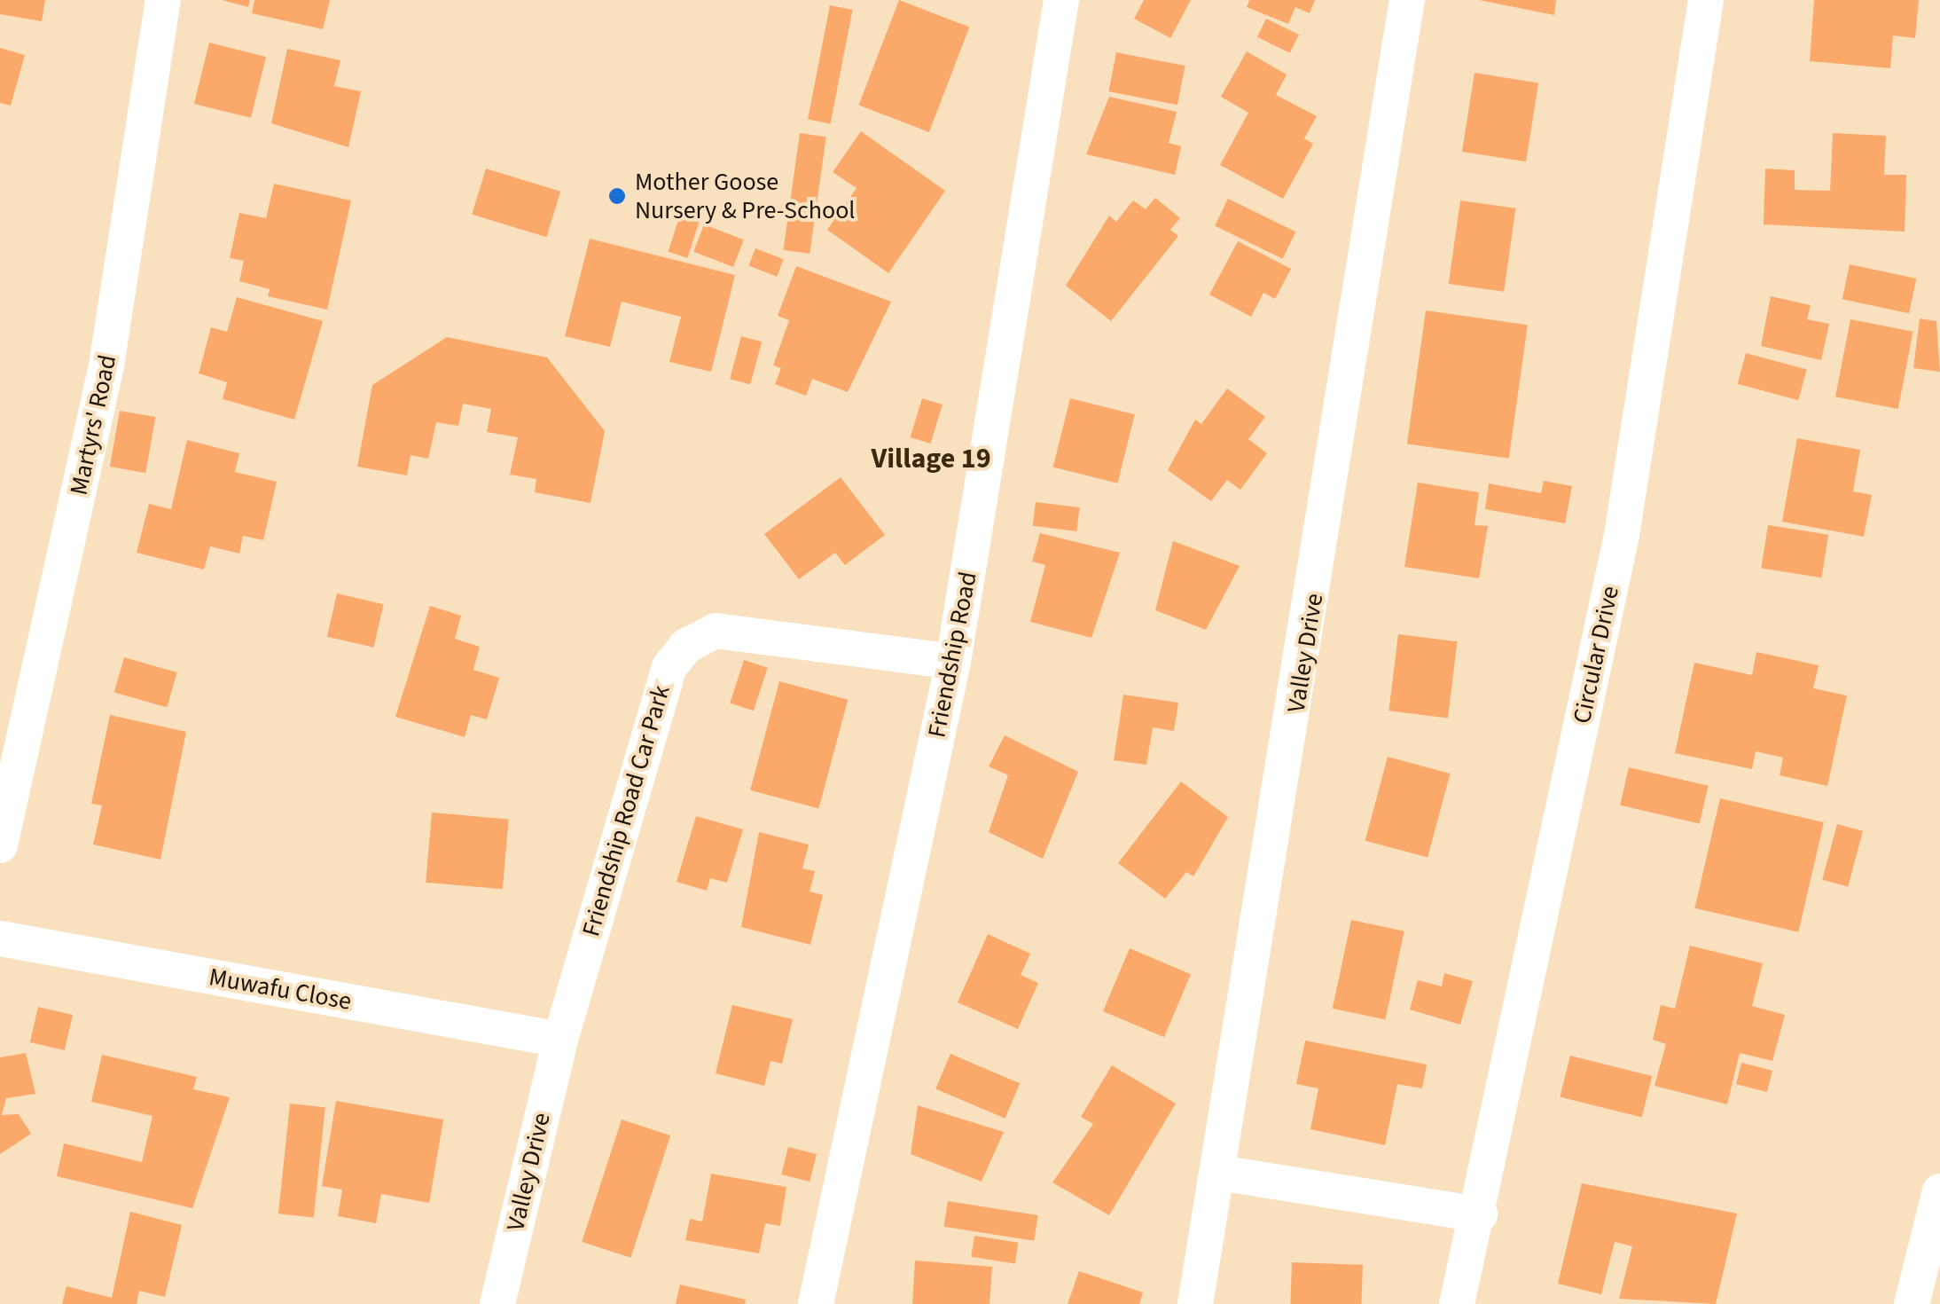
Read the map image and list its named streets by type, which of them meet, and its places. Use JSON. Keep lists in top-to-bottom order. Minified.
{"streets":{"street":["Martyrs' Road","Valley Drive","Friendship Road","Circular Drive","Friendship Road Car Park","Muwafu Close"]},"crossings":[["Valley Drive","Friendship Road Car Park"],["Valley Drive","Muwafu Close"],["Friendship Road","Friendship Road Car Park"],["Friendship Road Car Park","Muwafu Close"]],"districts":["Village 19"],"places":["Mother Goose Nursery & Pre-School"]}
